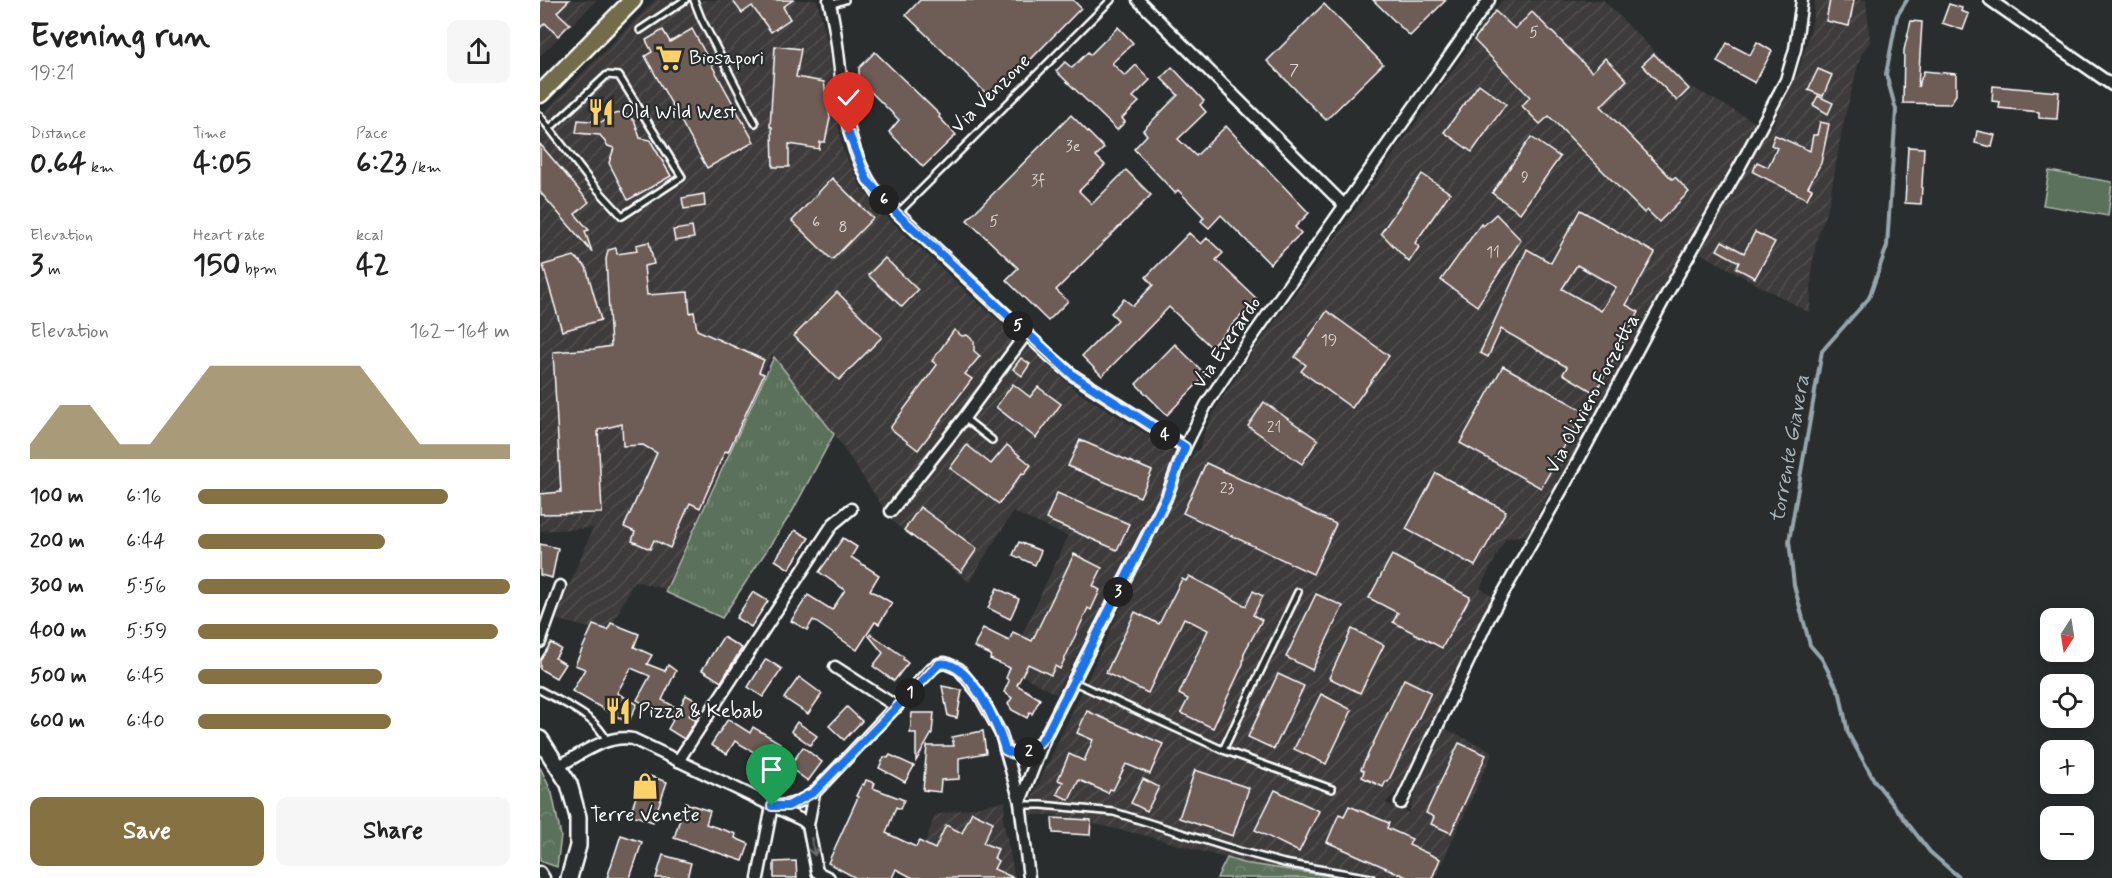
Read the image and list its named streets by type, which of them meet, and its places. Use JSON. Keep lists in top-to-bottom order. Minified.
{"streets":{"street":["Via Everardo","Via Oliviero Forzetta"],"lane":["Via Venzone"]},"water":["torrente Giavera"],"places":{"supermarket":["Biosapori"],"restaurant":["Old Wild West","Pizza & Kebab"],"shop":["Terre Venete"]},"house_numbers":["5","7","3e","9","3f","5","6","8","11","19","21","23"],"north":"bottom","page":{"heading":["Evening run","19:21"],"stats":[["Distance","0.64 km"],["Time","4:05"],["Pace","6:23 /km"],["Elevation","3 m"],["Heart rate","150 bpm"],["kcal","42"]],"pins":["6","5","4","3","1","2"],"chart":["Elevation","162–164 m"],"list":[{"name":"100 m","note":"6:16"},{"name":"200 m","note":"6:44"},{"name":"300 m","note":"5:56"},{"name":"400 m","note":"5:59"},{"name":"500 m","note":"6:45"},{"name":"600 m","note":"6:40"}],"map_buttons":["+","−"],"buttons":["Save","Share"]}}
